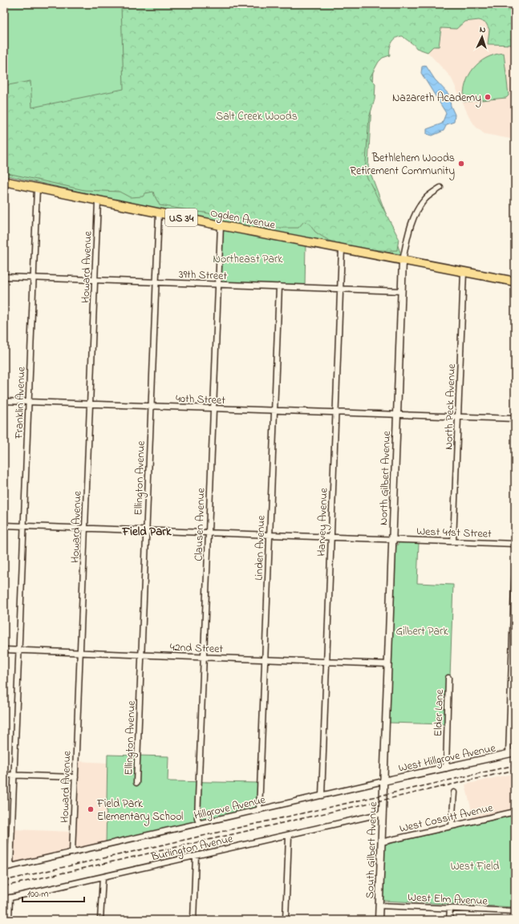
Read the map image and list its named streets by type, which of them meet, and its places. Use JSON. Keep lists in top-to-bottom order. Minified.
{"streets":{"main road":["US 34","Ogden Avenue"],"street":["Howard Avenue","39th Street","40th Street","Franklin Avenue","North Peck Avenue","Ellington Avenue","North Gilbert Avenue","Harvey Avenue","Clausen Avenue","West 41st Street","Linden Avenue","42nd Street","Elder Lane","West Hillgrove Avenue","Hillgrove Avenue","West Cossitt Avenue","Burlington Avenue","South Gilbert Avenue","West Elm Avenue"]},"crossings":[["US 34","Ogden Avenue"],["US 34","North Peck Avenue"],["US 34","North Gilbert Avenue"],["Ogden Avenue","Howard Avenue"],["Ogden Avenue","Franklin Avenue"],["Ogden Avenue","Ellington Avenue"],["Ogden Avenue","North Gilbert Avenue"],["Ogden Avenue","Harvey Avenue"],["Ogden Avenue","Clausen Avenue"],["Howard Avenue","39th Street"],["Howard Avenue","40th Street"],["Howard Avenue","West 41st Street"],["Howard Avenue","42nd Street"],["Howard Avenue","Hillgrove Avenue"],["39th Street","Franklin Avenue"],["39th Street","Ellington Avenue"],["39th Street","North Gilbert Avenue"],["39th Street","Harvey Avenue"],["39th Street","Clausen Avenue"],["39th Street","Linden Avenue"],["40th Street","Franklin Avenue"],["40th Street","North Peck Avenue"],["40th Street","Ellington Avenue"],["40th Street","North Gilbert Avenue"],["40th Street","Harvey Avenue"],["40th Street","Clausen Avenue"],["40th Street","Linden Avenue"],["Franklin Avenue","West 41st Street"],["Franklin Avenue","42nd Street"],["Franklin Avenue","Hillgrove Avenue"],["North Peck Avenue","West 41st Street"],["Ellington Avenue","West 41st Street"],["Ellington Avenue","42nd Street"],["North Gilbert Avenue","West 41st Street"],["North Gilbert Avenue","42nd Street"],["North Gilbert Avenue","West Hillgrove Avenue"],["North Gilbert Avenue","Hillgrove Avenue"],["North Gilbert Avenue","South Gilbert Avenue"],["Harvey Avenue","West 41st Street"],["Harvey Avenue","42nd Street"],["Harvey Avenue","Hillgrove Avenue"],["Clausen Avenue","West 41st Street"],["Clausen Avenue","42nd Street"],["Clausen Avenue","Hillgrove Avenue"],["West 41st Street","Linden Avenue"],["Linden Avenue","42nd Street"],["Linden Avenue","Hillgrove Avenue"],["Elder Lane","West Hillgrove Avenue"],["West Hillgrove Avenue","Hillgrove Avenue"],["West Hillgrove Avenue","South Gilbert Avenue"],["Hillgrove Avenue","South Gilbert Avenue"],["West Cossitt Avenue","South Gilbert Avenue"],["Burlington Avenue","South Gilbert Avenue"],["South Gilbert Avenue","West Elm Avenue"]],"districts":["Field Park"],"parks":["Salt Creek Woods","Northeast Park","Gilbert Park","West Field"],"places":["Nazareth Academy","Bethlehem Woods Retirement Community","Field Park Elementary School"],"scale_bar":"100 m","north":"top"}
